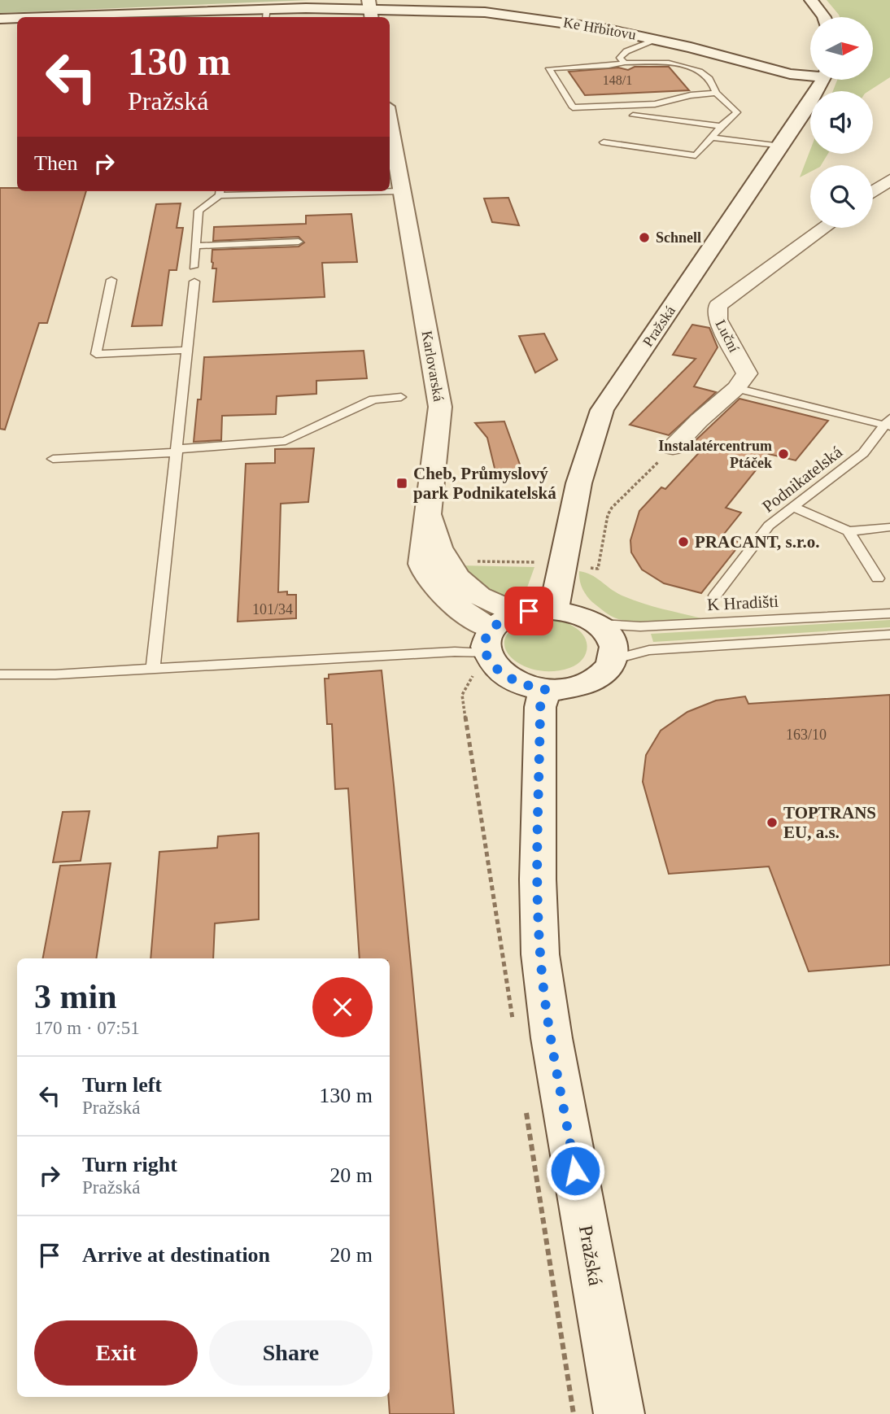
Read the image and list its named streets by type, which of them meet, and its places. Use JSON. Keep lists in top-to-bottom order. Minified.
{"streets":{"main road":["Ke Hřbitovu","Pražská","Karlovarská"],"street":["Luční"],"lane":["Podnikatelská","K Hradišti"]},"crossings":[["Pražská","Karlovarská"],["Pražská","K Hradišti"],["Karlovarská","K Hradišti"]],"places":{"other":["Schnell","Instalatércentrum Ptáček","PRACANT, s.r.o.","TOPTRANS EU, a.s."],"transit":["Cheb, Průmyslový park Podnikatelská"]},"house_numbers":["148/1","101/34","163/10"],"north":"right","page":{"turn":["130 m","Pražská"],"then":"Then","heading":["3 min","170 m · 07:51"],"list":[{"name":"Turn left","note":"Pražská","value":"130 m"},{"name":"Turn right","note":"Pražská","value":"20 m"},{"name":"Arrive at destination","value":"20 m"}],"buttons":["Exit","Share"]}}
